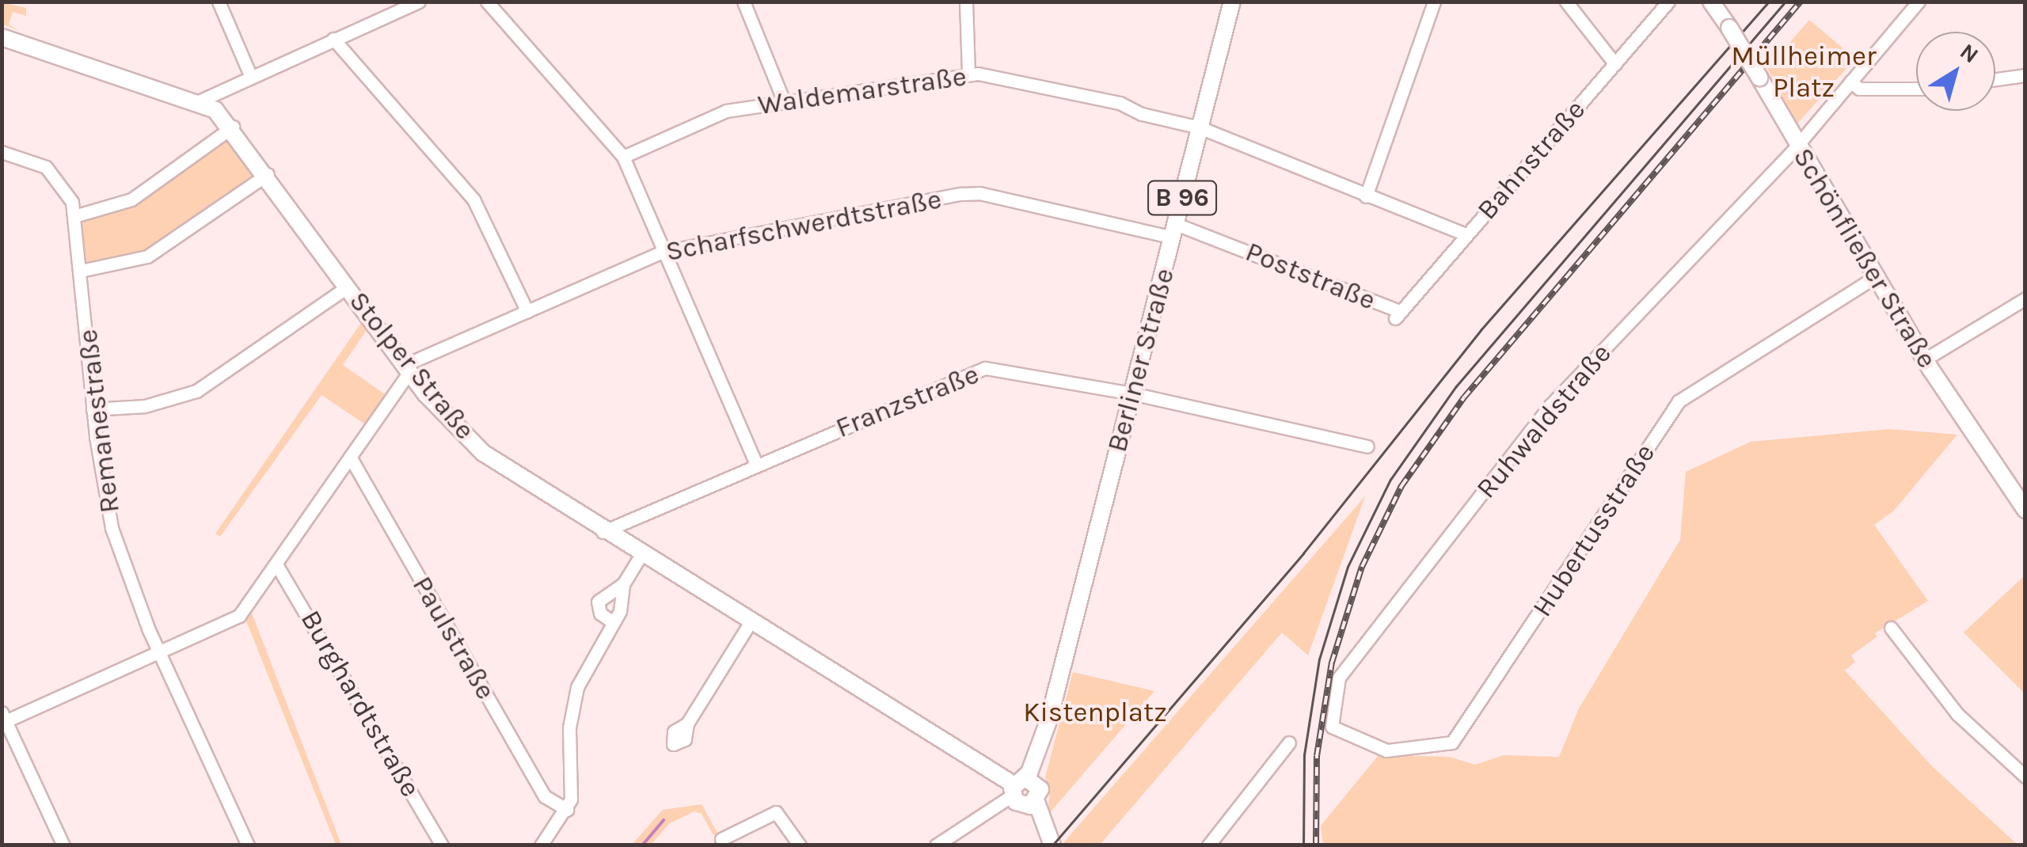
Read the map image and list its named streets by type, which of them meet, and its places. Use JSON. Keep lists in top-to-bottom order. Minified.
{"streets":{"main road":["B 96","Schönfließer Straße","Berliner Straße","Stolper Straße"],"street":["Waldemarstraße","Bahnstraße","Scharfschwerdtstraße","Poststraße","Franzstraße","Remanestraße","Ruhwaldstraße","Hubertusstraße","Paulstraße","Burghardtstraße"]},"crossings":[["Waldemarstraße","Bahnstraße"],["Waldemarstraße","Berliner Straße"],["Bahnstraße","Poststraße"],["Scharfschwerdtstraße","Poststraße"],["Scharfschwerdtstraße","Berliner Straße"],["Scharfschwerdtstraße","Stolper Straße"],["Schönfließer Straße","Ruhwaldstraße"],["Schönfließer Straße","Hubertusstraße"],["Poststraße","Berliner Straße"],["Berliner Straße","Stolper Straße"],["Berliner Straße","Franzstraße"],["Stolper Straße","Franzstraße"],["Ruhwaldstraße","Hubertusstraße"]],"parks":["Müllheimer Platz","Kistenplatz"],"north":"top right"}
